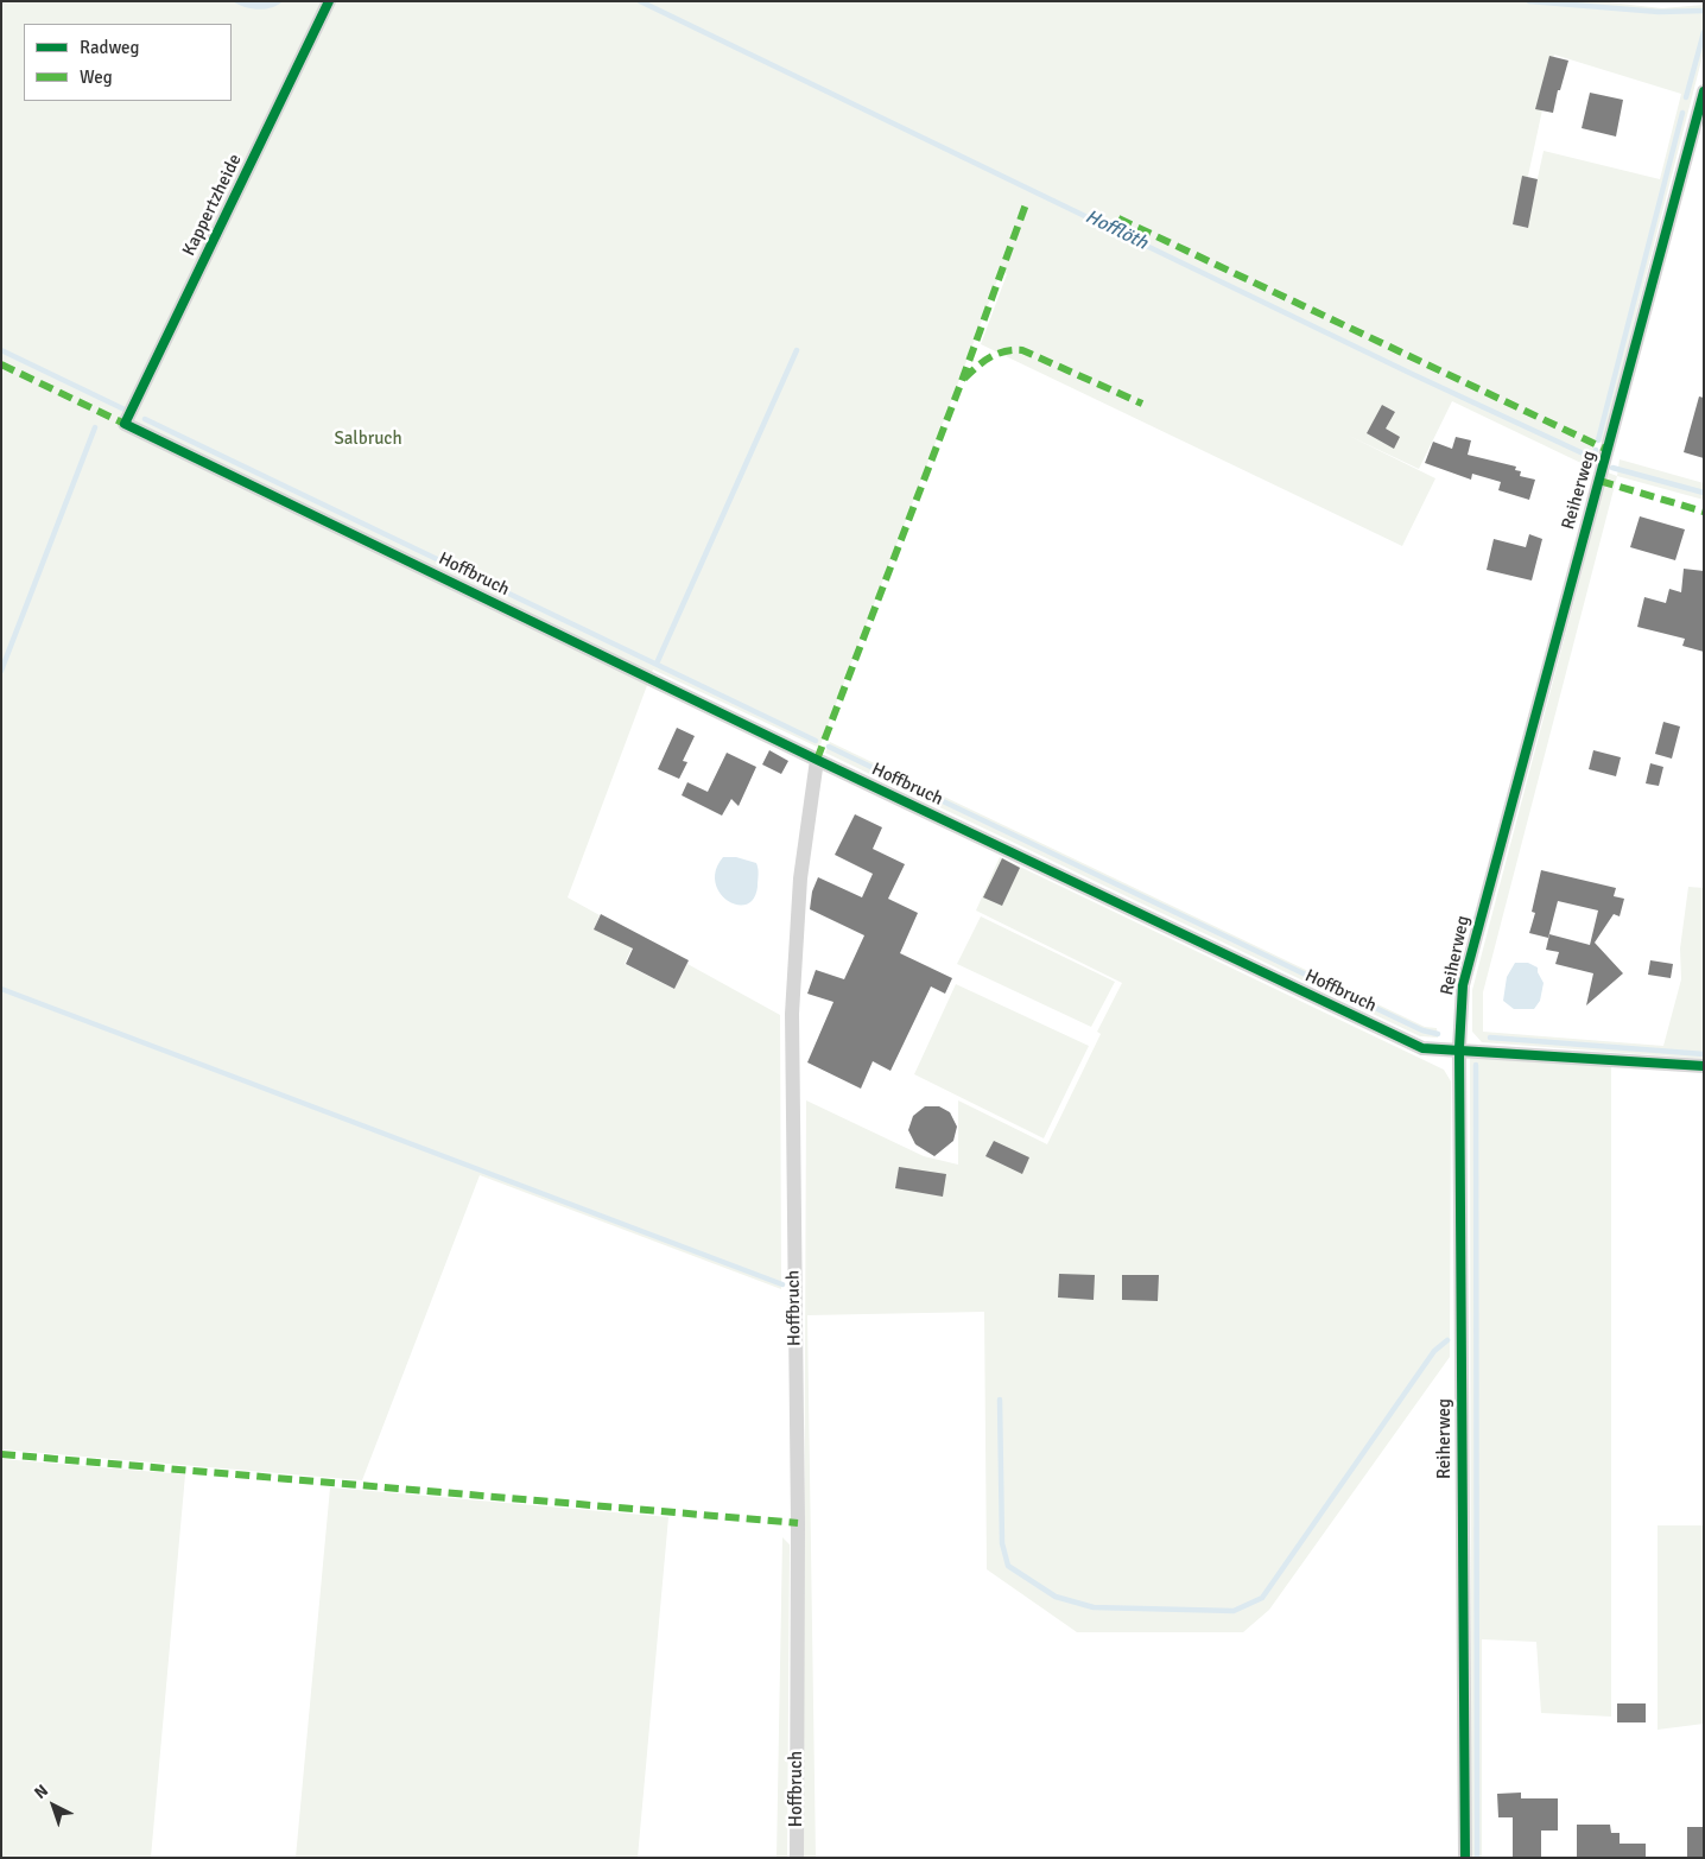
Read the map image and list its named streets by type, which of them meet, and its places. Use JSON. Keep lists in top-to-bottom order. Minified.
{"streets":{"street":["Kappertzheide","Reiherweg","Hoffbruch"]},"crossings":[["Kappertzheide","Hoffbruch"],["Reiherweg","Hoffbruch"]],"water":["Hofflöth"],"parks":["Salbruch"],"legend":["Radweg","Weg"],"north":"top left"}
